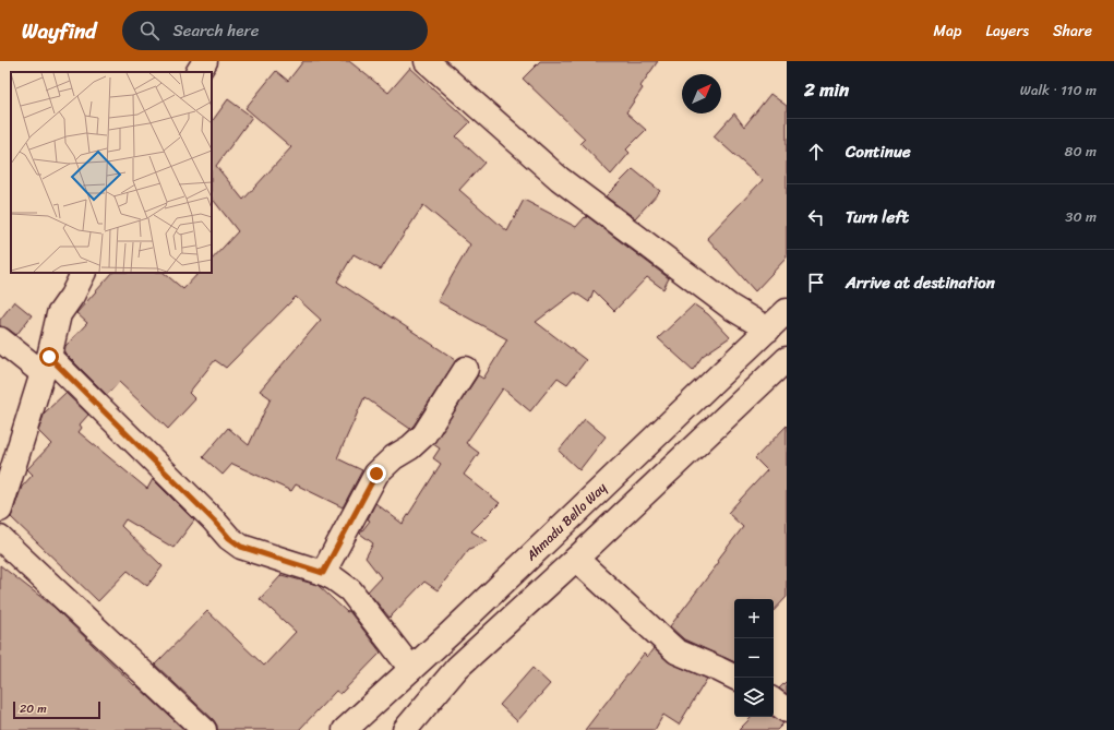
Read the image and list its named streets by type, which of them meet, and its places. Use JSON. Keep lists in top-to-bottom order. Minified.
{"streets":{"main road":["Ahmadu Bello Way"]},"scale_bar":"20 m","north":"top right","page":{"header":"Wayfind","search":"Search here","nav":["Map","Layers","Share"],"heading":["2 min","Walk · 110 m"],"list":[["Continue","80 m"],["Turn left","30 m"],"Arrive at destination"],"map_buttons":["+","−"],"scale":"20 m"}}
